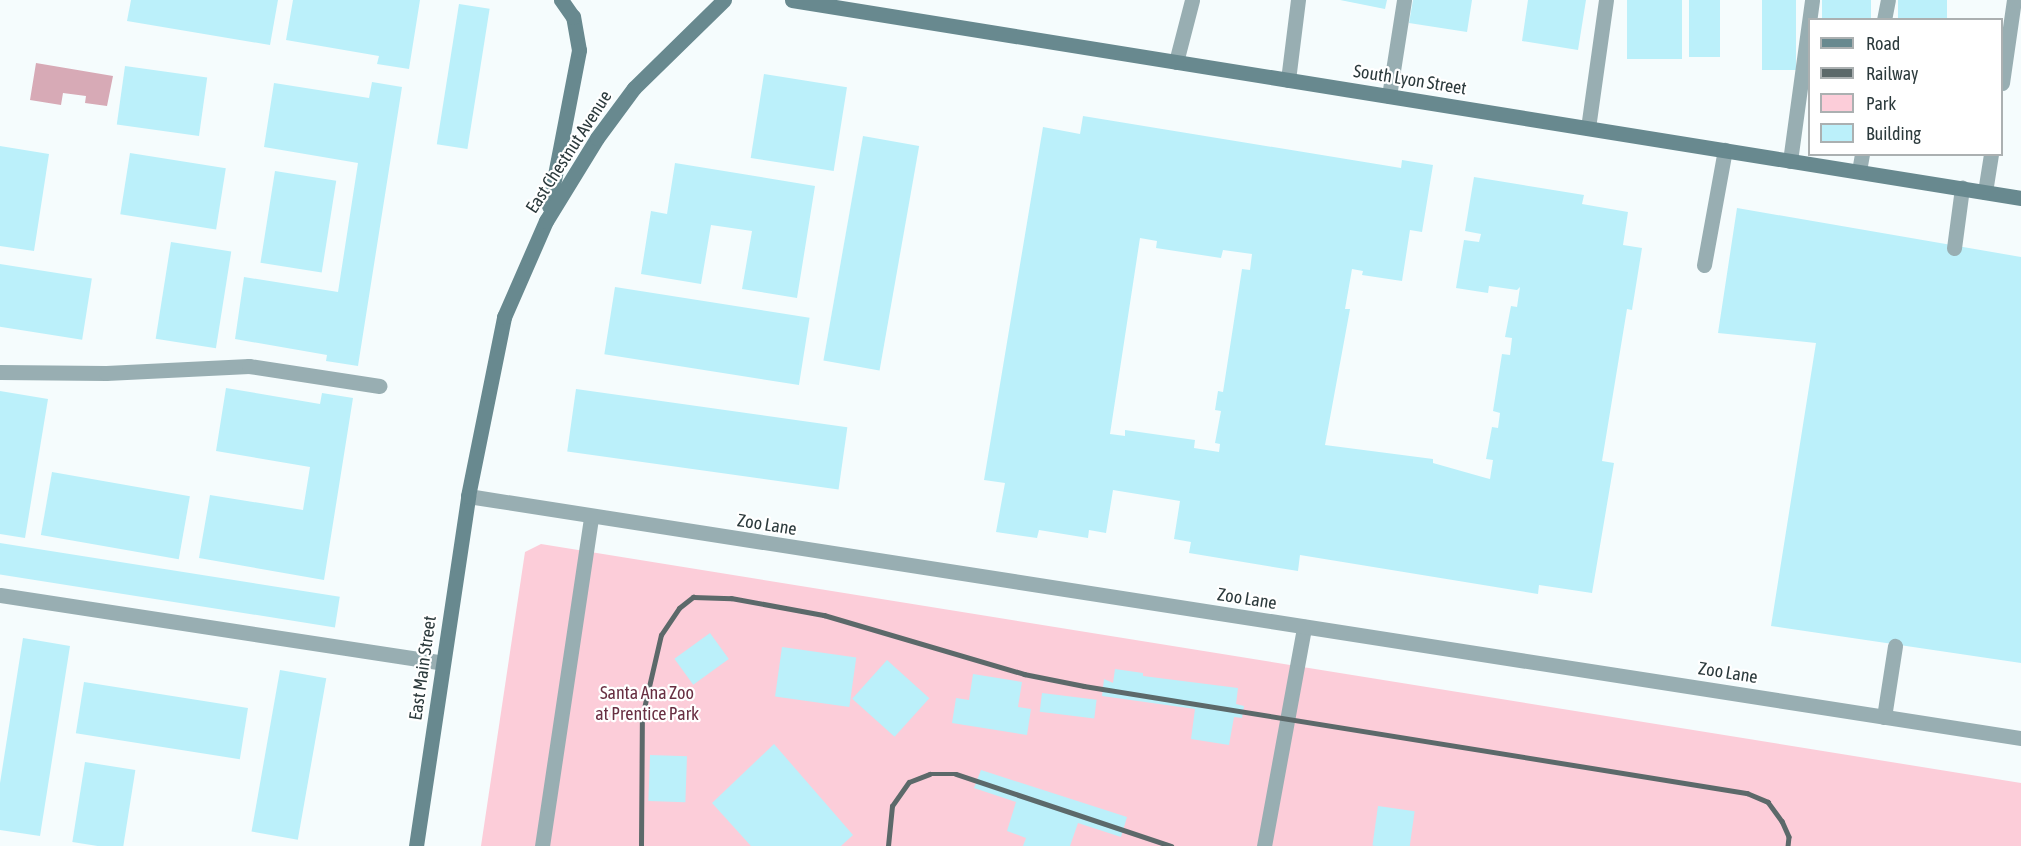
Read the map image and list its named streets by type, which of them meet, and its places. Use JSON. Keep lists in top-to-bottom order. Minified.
{"streets":{"street":["South Lyon Street","East Chestnut Avenue","Zoo Lane","East Main Street"]},"crossings":[["East Chestnut Avenue","Zoo Lane"],["East Chestnut Avenue","East Main Street"],["Zoo Lane","East Main Street"]],"parks":["Santa Ana Zoo at Prentice Park"],"legend":["Road","Railway","Park","Building"]}
